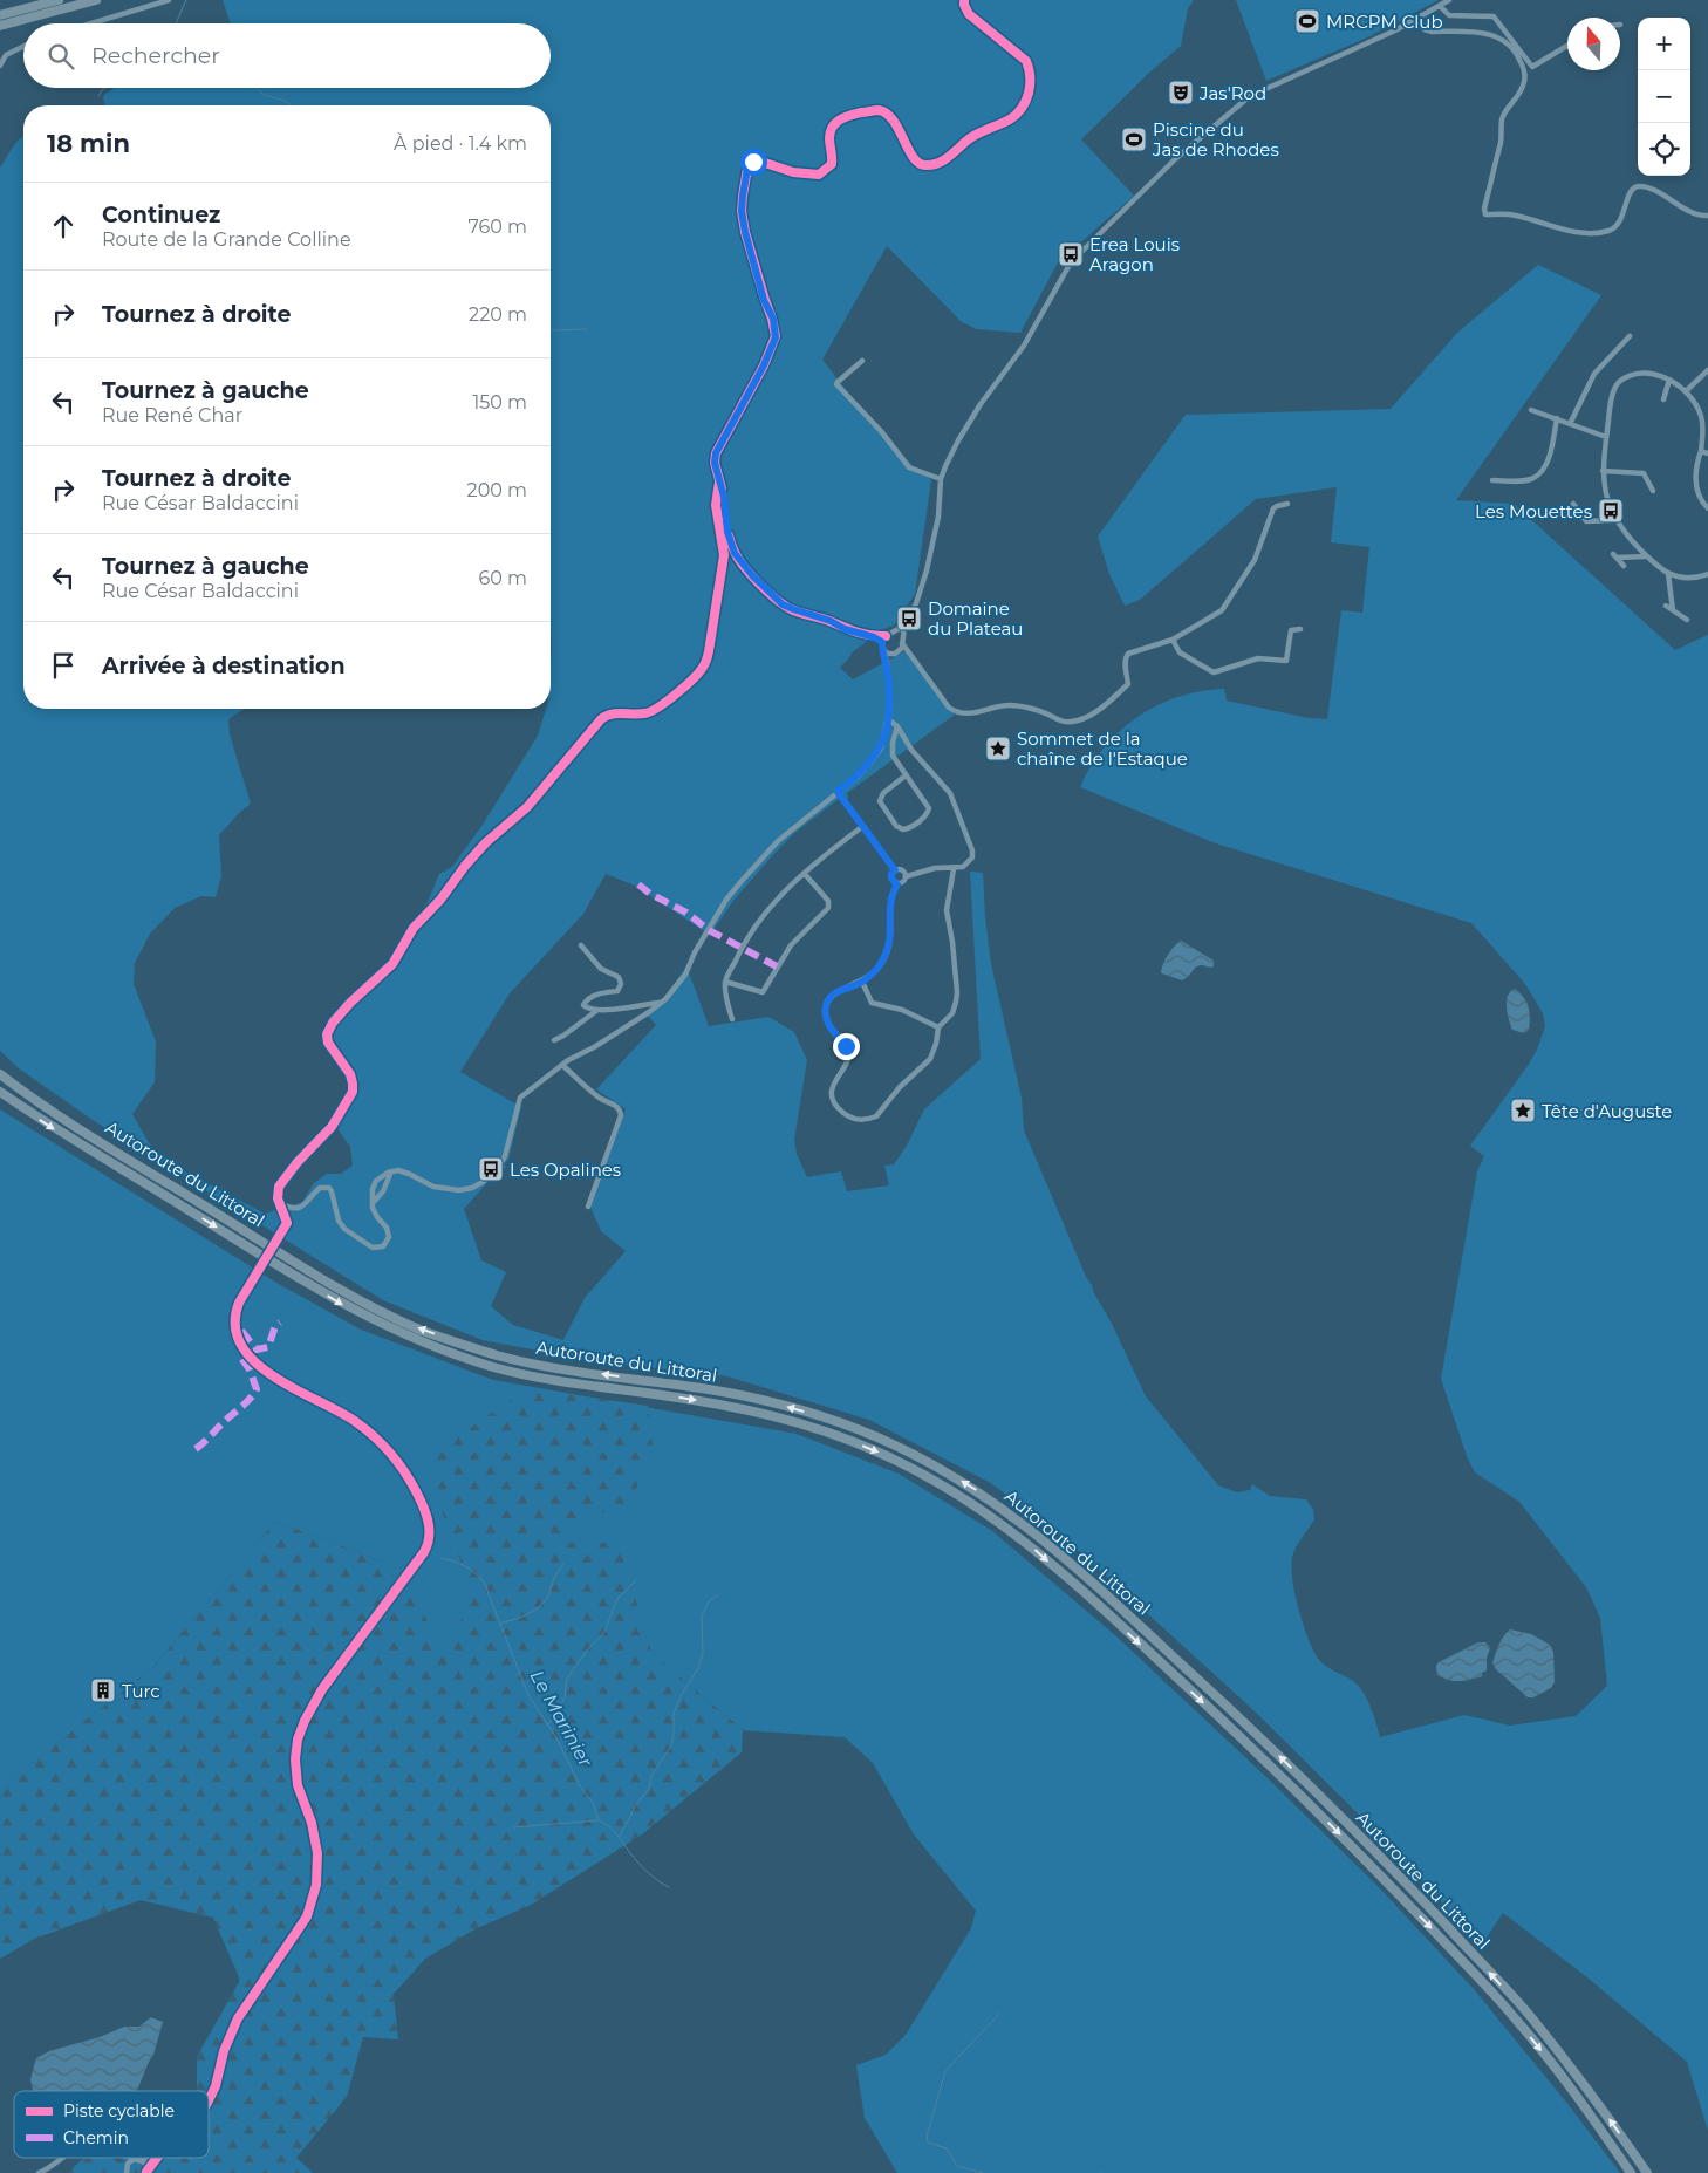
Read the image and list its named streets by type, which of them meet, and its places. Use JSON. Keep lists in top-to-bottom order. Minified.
{"streets":{"highway":["Autoroute du Littoral"]},"water":["Le Marinier"],"places":{"sports":["MRCPM Club","Piscine du Jas de Rhodes"],"theatre":["Jas'Rod"],"bus stop":["Erea Louis Aragon","Les Mouettes","Domaine du Plateau","Les Opalines"],"place":["Sommet de la chaîne de l'Estaque","Tête d'Auguste"],"building":["Turc"]},"legend":["Piste cyclable","Chemin"],"north":"top","page":{"map_buttons":["+","−"],"search":"Rechercher","heading":["18 min","À pied · 1.4 km"],"list":[["Continuez","Route de la Grande Colline","760 m"],["Tournez à droite","220 m"],["Tournez à gauche","Rue René Char","150 m"],["Tournez à droite","Rue César Baldaccini","200 m"],["Tournez à gauche","Rue César Baldaccini","60 m"],"Arrivée à destination"]}}
